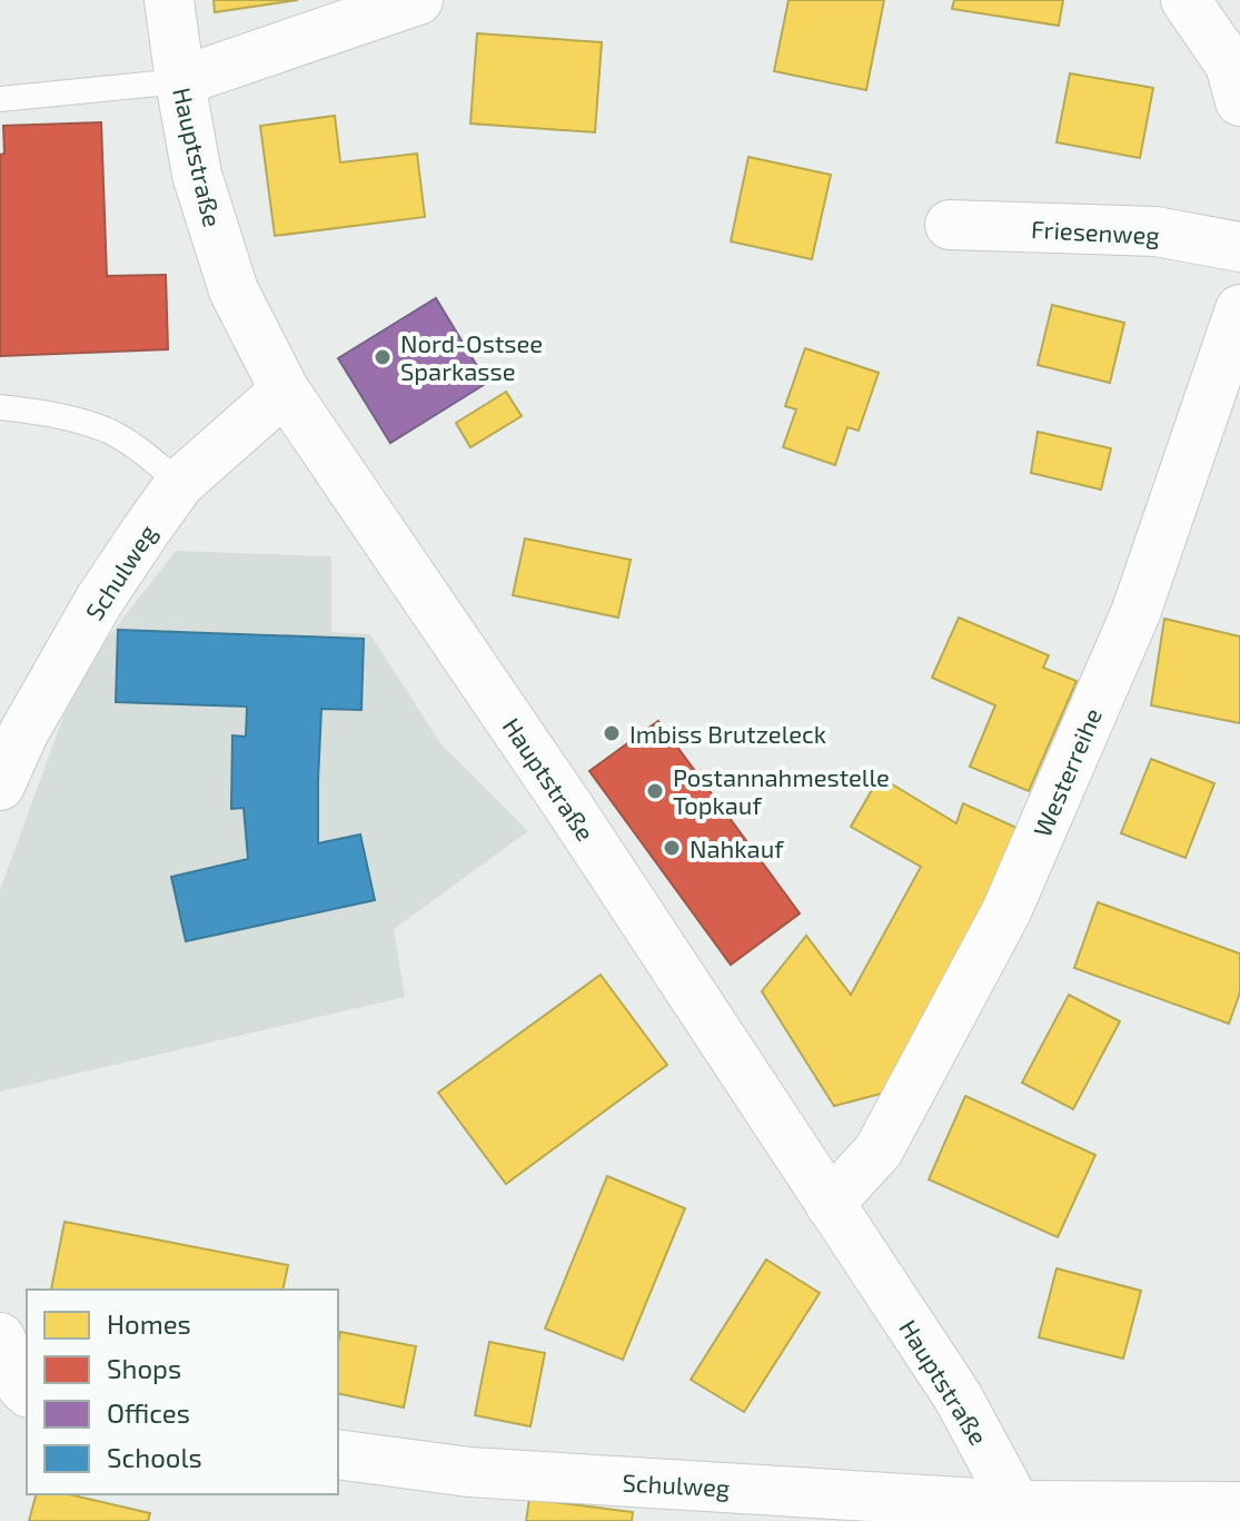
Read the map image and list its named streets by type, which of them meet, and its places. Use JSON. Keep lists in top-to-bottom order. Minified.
{"streets":{"street":["Hauptstraße","Friesenweg","Schulweg","Westerreihe"]},"crossings":[["Hauptstraße","Schulweg"],["Hauptstraße","Westerreihe"]],"places":["Nord-Ostsee Sparkasse","Imbiss Brutzeleck","Postannahmestelle Topkauf","Nahkauf"],"legend":["Homes","Shops","Offices","Schools"]}
